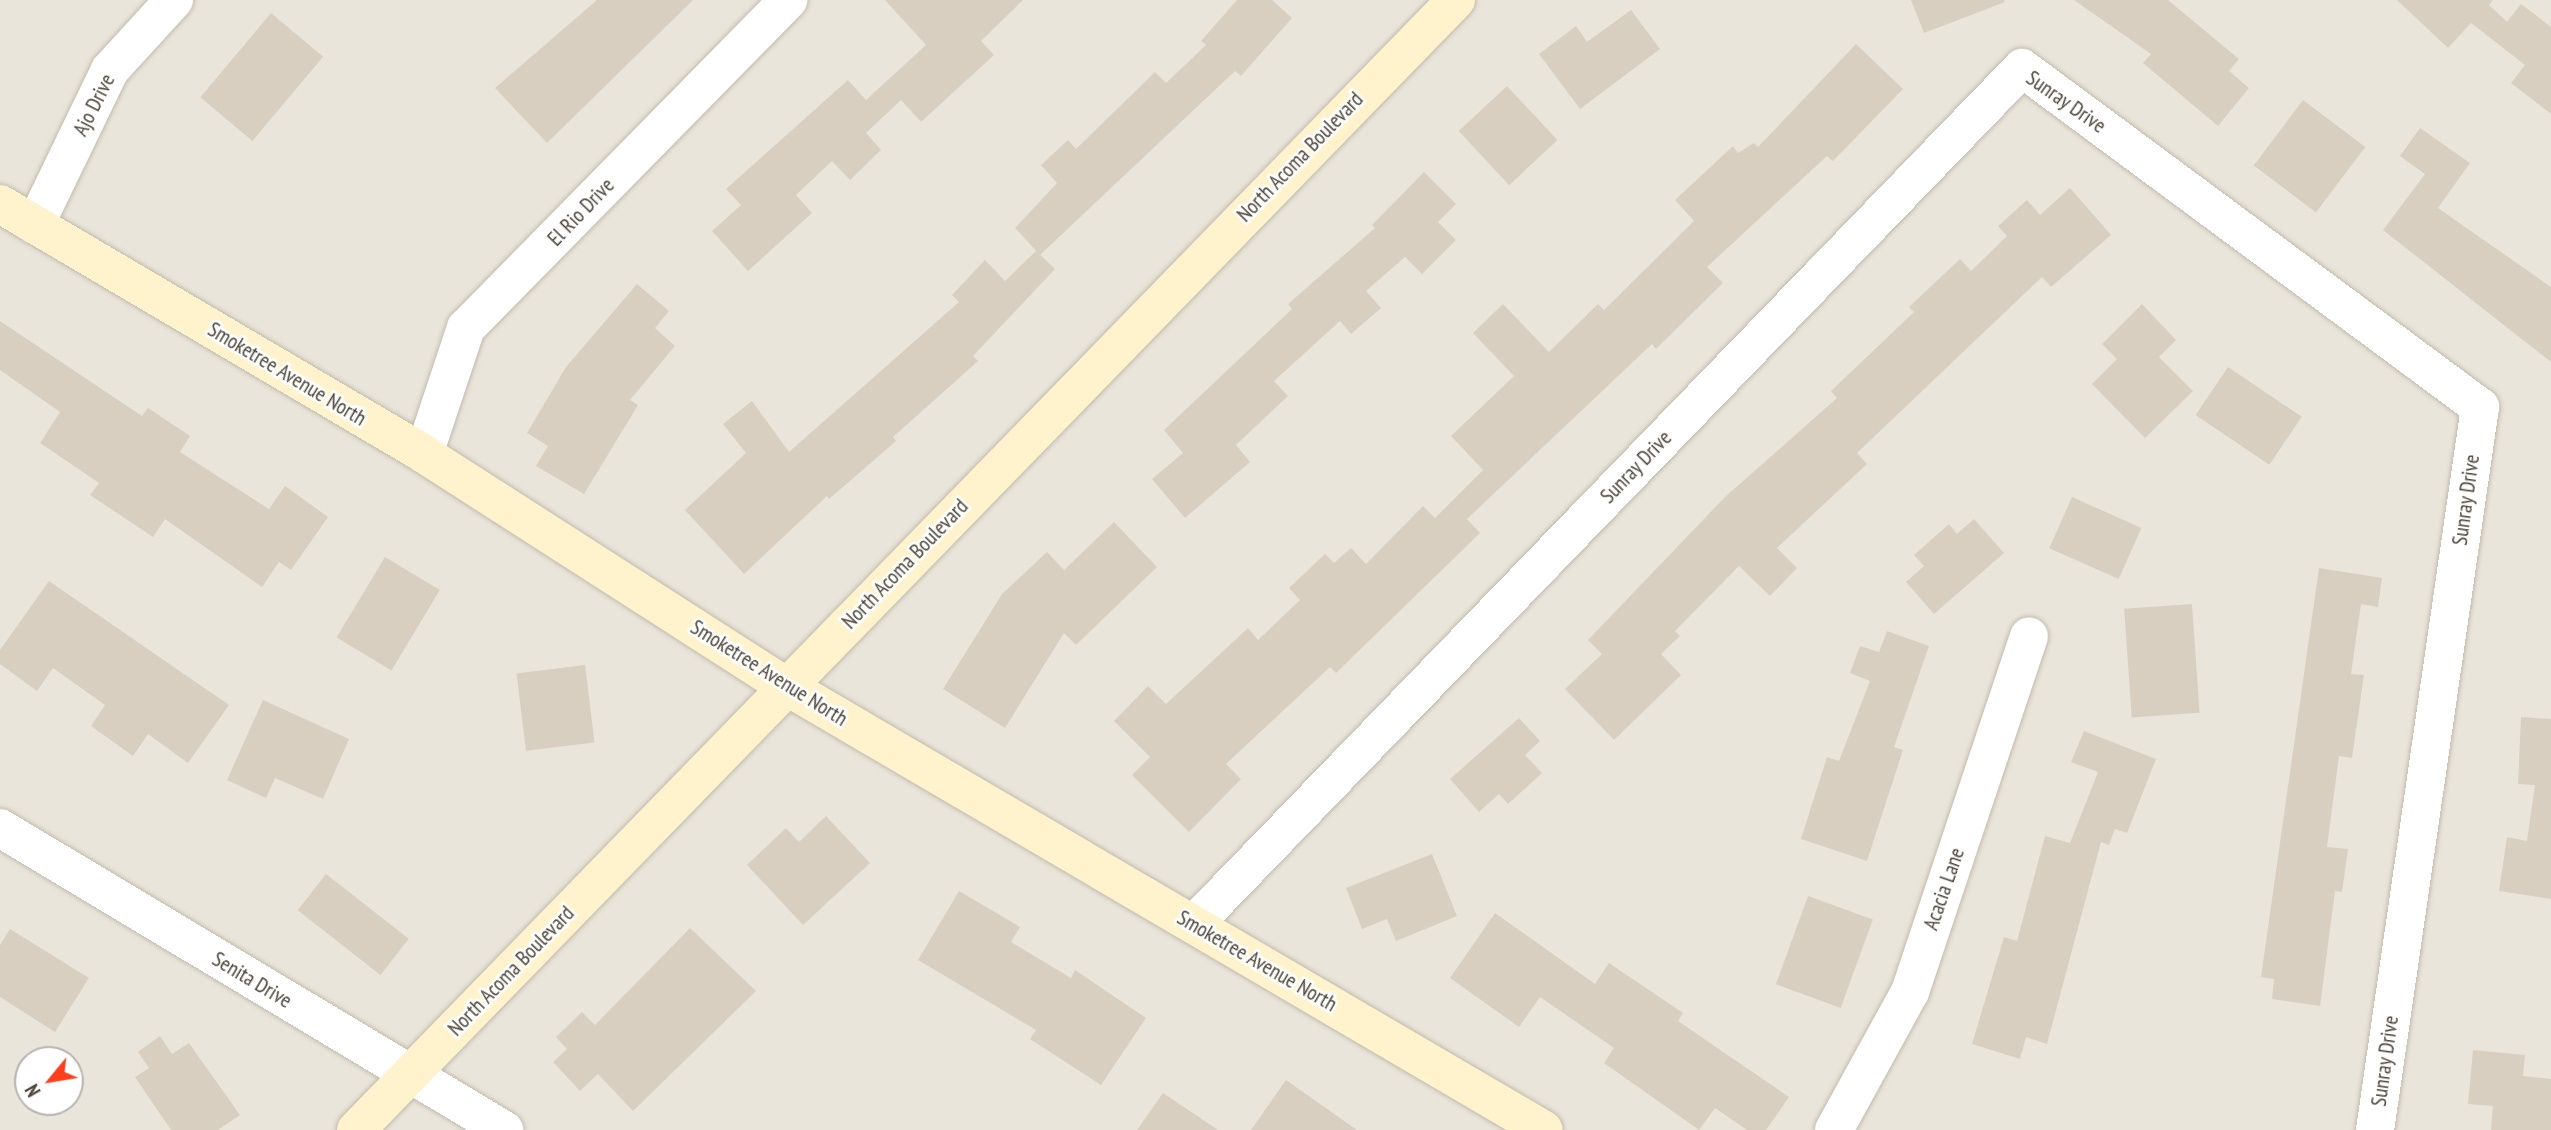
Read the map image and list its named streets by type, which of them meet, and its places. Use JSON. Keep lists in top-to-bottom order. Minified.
{"streets":{"street":["Sunray Drive","Ajo Drive","North Acoma Boulevard","El Rio Drive","Smoketree Avenue North","Acacia Lane","Senita Drive"]},"crossings":[["Sunray Drive","Smoketree Avenue North"],["Ajo Drive","Smoketree Avenue North"],["North Acoma Boulevard","Smoketree Avenue North"],["North Acoma Boulevard","Senita Drive"],["El Rio Drive","Smoketree Avenue North"]],"north":"bottom left"}
